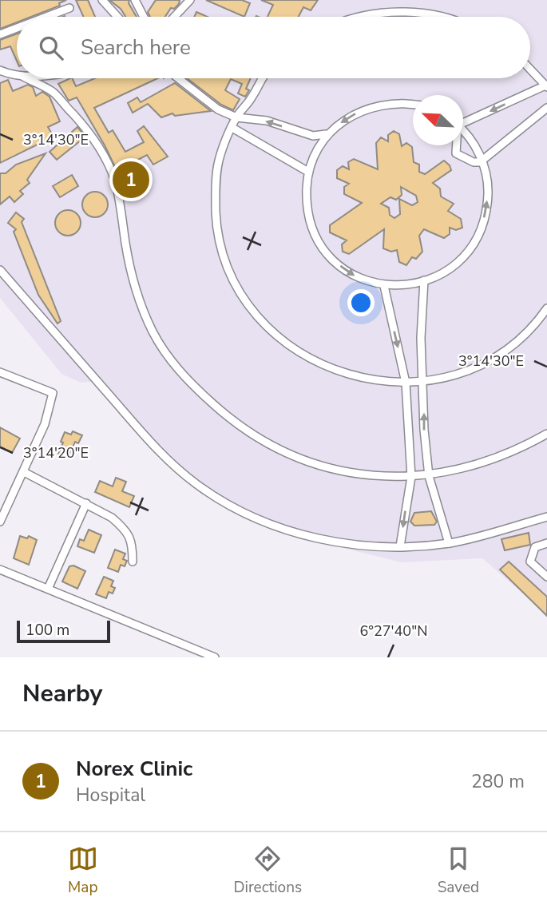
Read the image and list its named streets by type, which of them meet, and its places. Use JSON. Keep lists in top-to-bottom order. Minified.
{"scale_bar":"100 m","north":"top left","page":{"search":"Search here","pins":"1","scale":"100 m","heading":"Nearby","list":[{"mark":"1","name":"Norex Clinic","note":"Hospital","value":"280 m"}],"nav":["Map","Directions","Saved"]},"coordinates":["3°14'30\"E","3°14'20\"E","6°27'40\"N"]}
